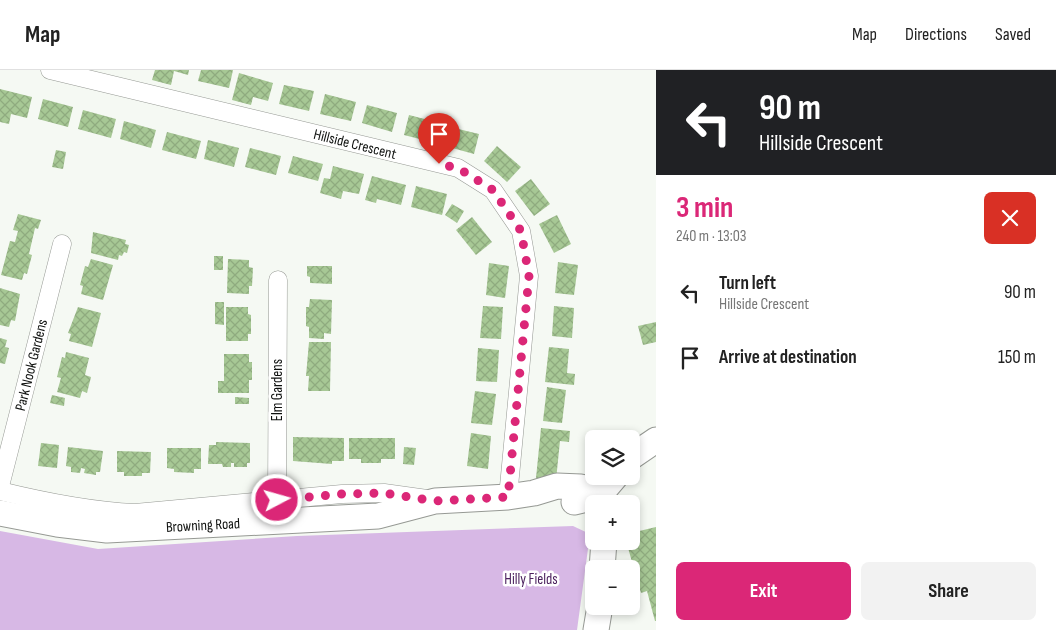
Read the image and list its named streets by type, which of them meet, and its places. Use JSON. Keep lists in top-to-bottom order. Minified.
{"streets":{"street":["Hillside Crescent","Park Nook Gardens","Elm Gardens","Browning Road"]},"crossings":[["Hillside Crescent","Browning Road"],["Elm Gardens","Browning Road"]],"parks":["Hilly Fields"],"page":{"header":"Map","nav":["Map","Directions","Saved"],"turn":["90 m","Hillside Crescent"],"heading":["3 min","240 m · 13:03"],"list":[{"name":"Turn left","note":"Hillside Crescent","value":"90 m"},{"name":"Arrive at destination","value":"150 m"}],"map_buttons":["+","−"],"buttons":["Exit","Share"]}}
